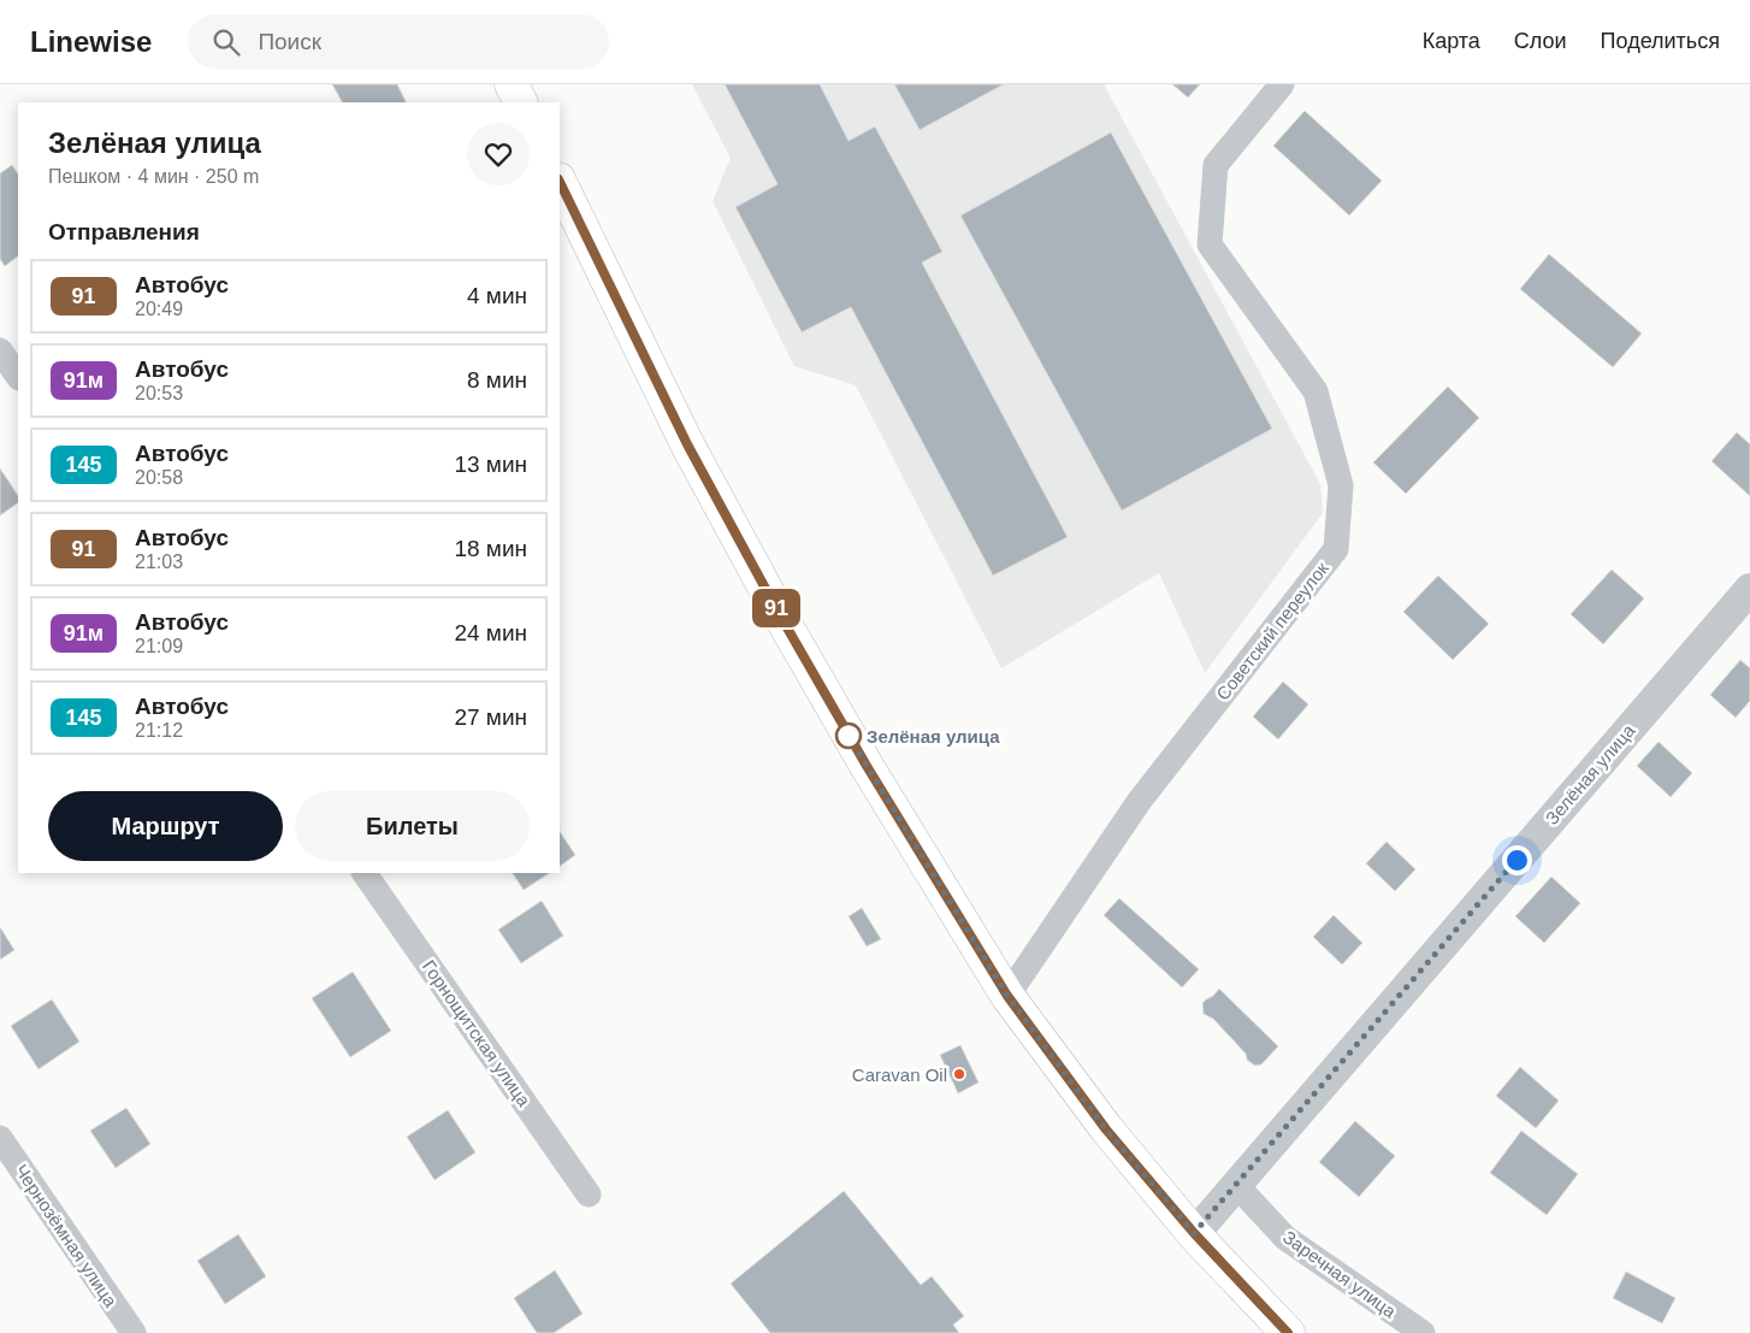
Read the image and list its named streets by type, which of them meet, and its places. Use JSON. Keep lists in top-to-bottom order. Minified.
{"streets":{"street":["Советский переулок","Зелёная улица","Горнощитская улица","Чернозёмная улица","Заречная улица"]},"crossings":[["Зелёная улица","Заречная улица"]],"places":["Зелёная улица","Caravan Oil"],"lines":["bus line 91"],"page":{"header":"Linewise","search":"Поиск","nav":["Карта","Слои","Поделиться"],"on_map":"91","heading":[["Зелёная улица","Пешком · 4 мин · 250 m"],"Отправления"],"list":[{"mark":"91","name":"Автобус","note":"20:49","value":"4 мин"},{"mark":"91м","name":"Автобус","note":"20:53","value":"8 мин"},{"mark":"145","name":"Автобус","note":"20:58","value":"13 мин"},{"mark":"91","name":"Автобус","note":"21:03","value":"18 мин"},{"mark":"91м","name":"Автобус","note":"21:09","value":"24 мин"},{"mark":"145","name":"Автобус","note":"21:12","value":"27 мин"}],"buttons":["Маршрут","Билеты"]}}
